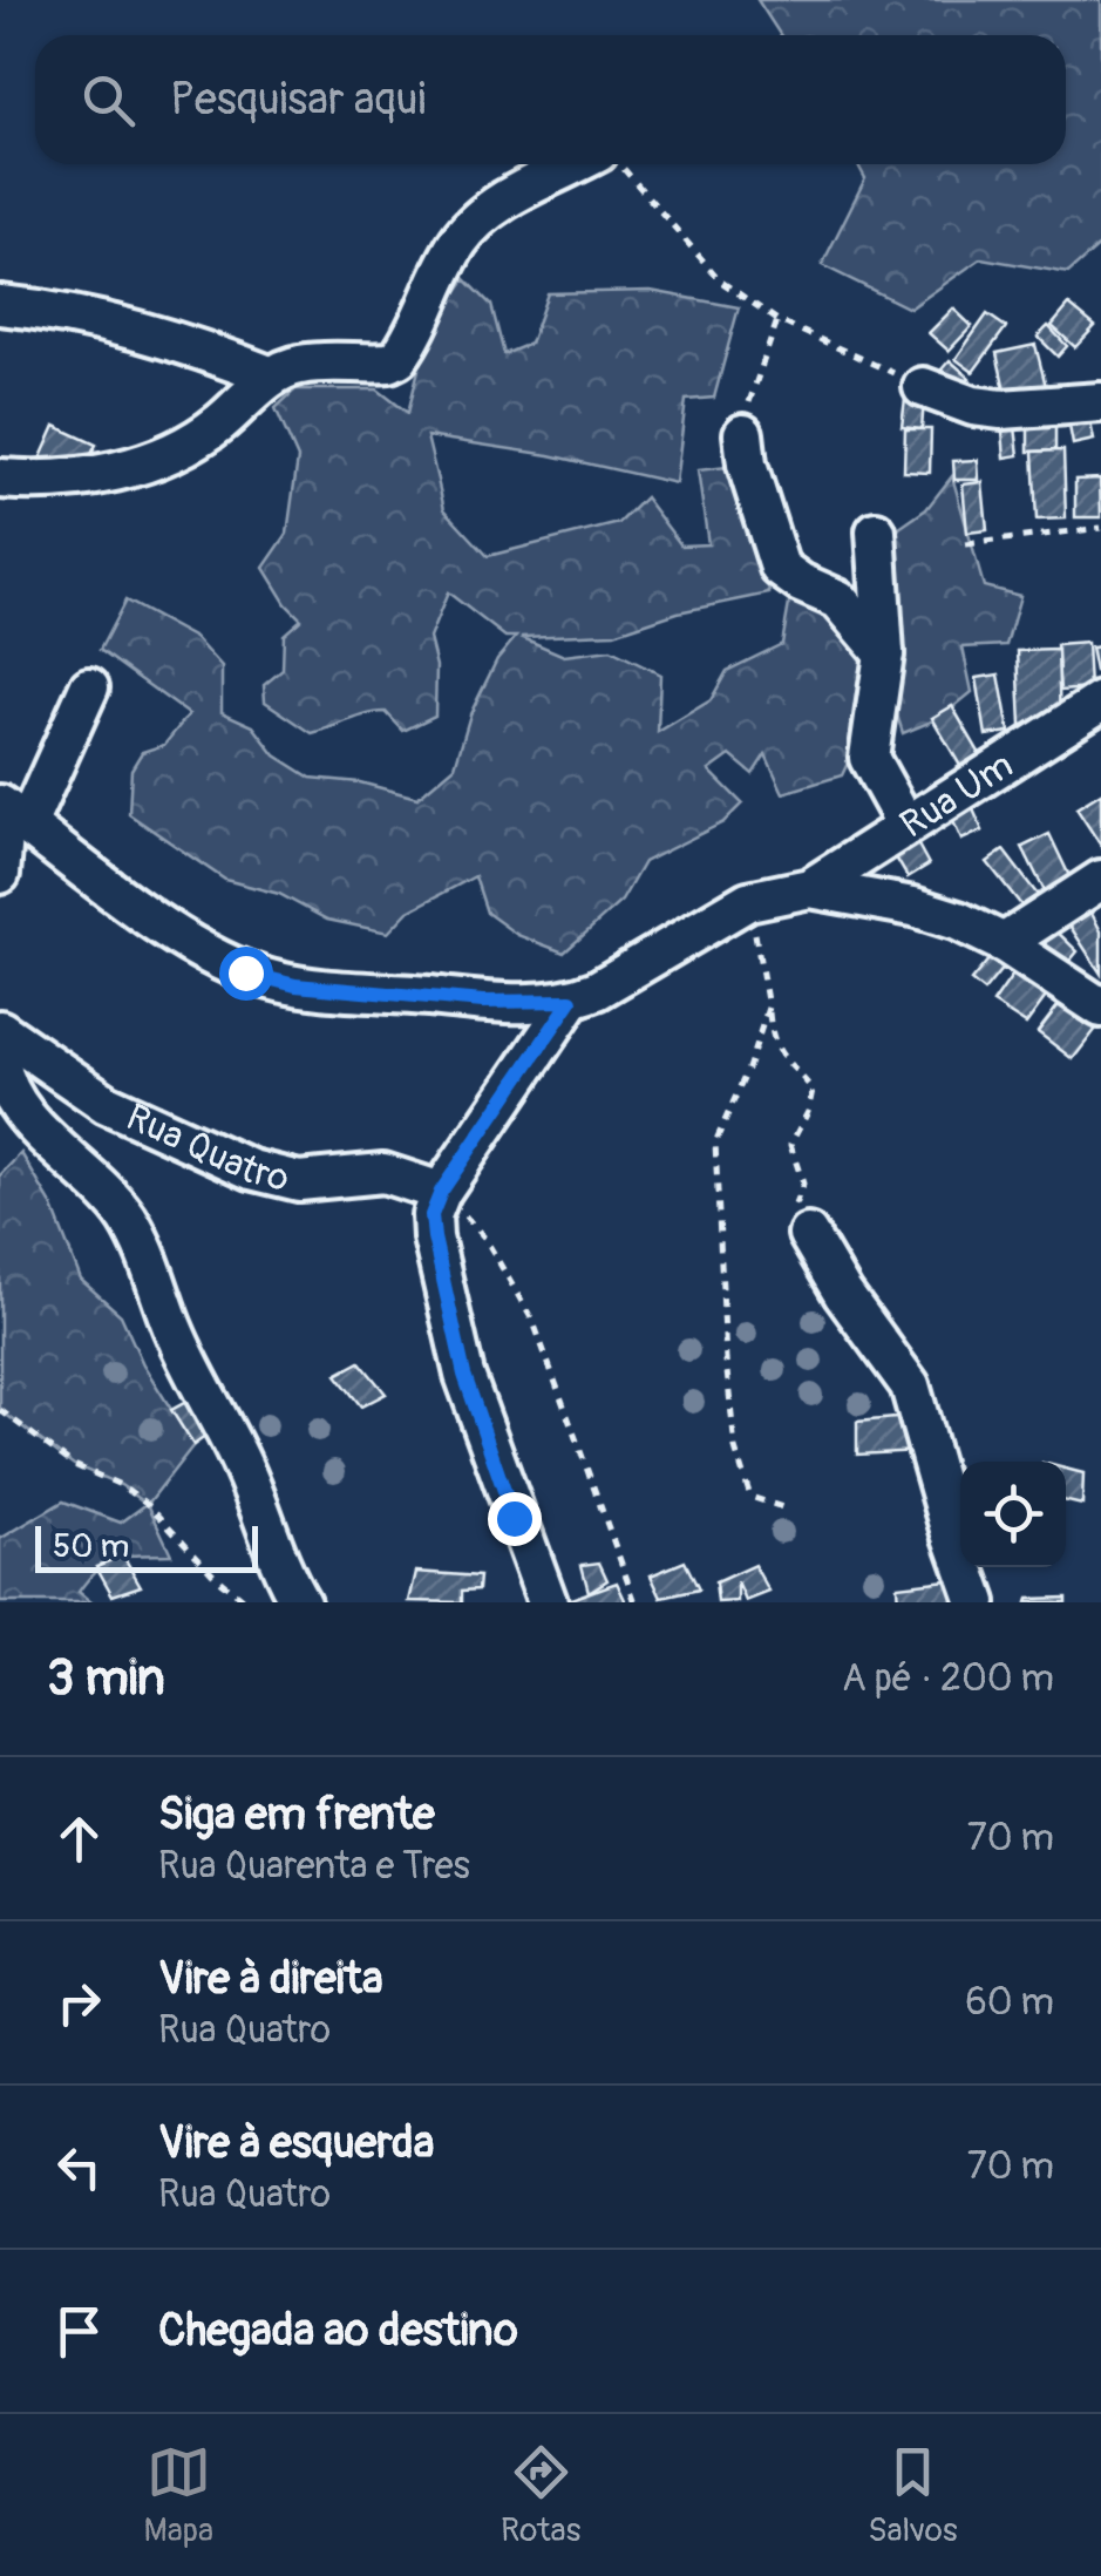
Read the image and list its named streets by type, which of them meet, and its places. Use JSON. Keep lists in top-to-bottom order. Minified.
{"streets":{"street":["Rua Um","Rua Quatro"]},"scale_bar":"50 m","page":{"search":"Pesquisar aqui","scale":"50 m","heading":["3 min","A pé · 200 m"],"list":[["Siga em frente","Rua Quarenta e Tres","70 m"],["Vire à direita","Rua Quatro","60 m"],["Vire à esquerda","Rua Quatro","70 m"],"Chegada ao destino"],"nav":["Mapa","Rotas","Salvos"]}}
